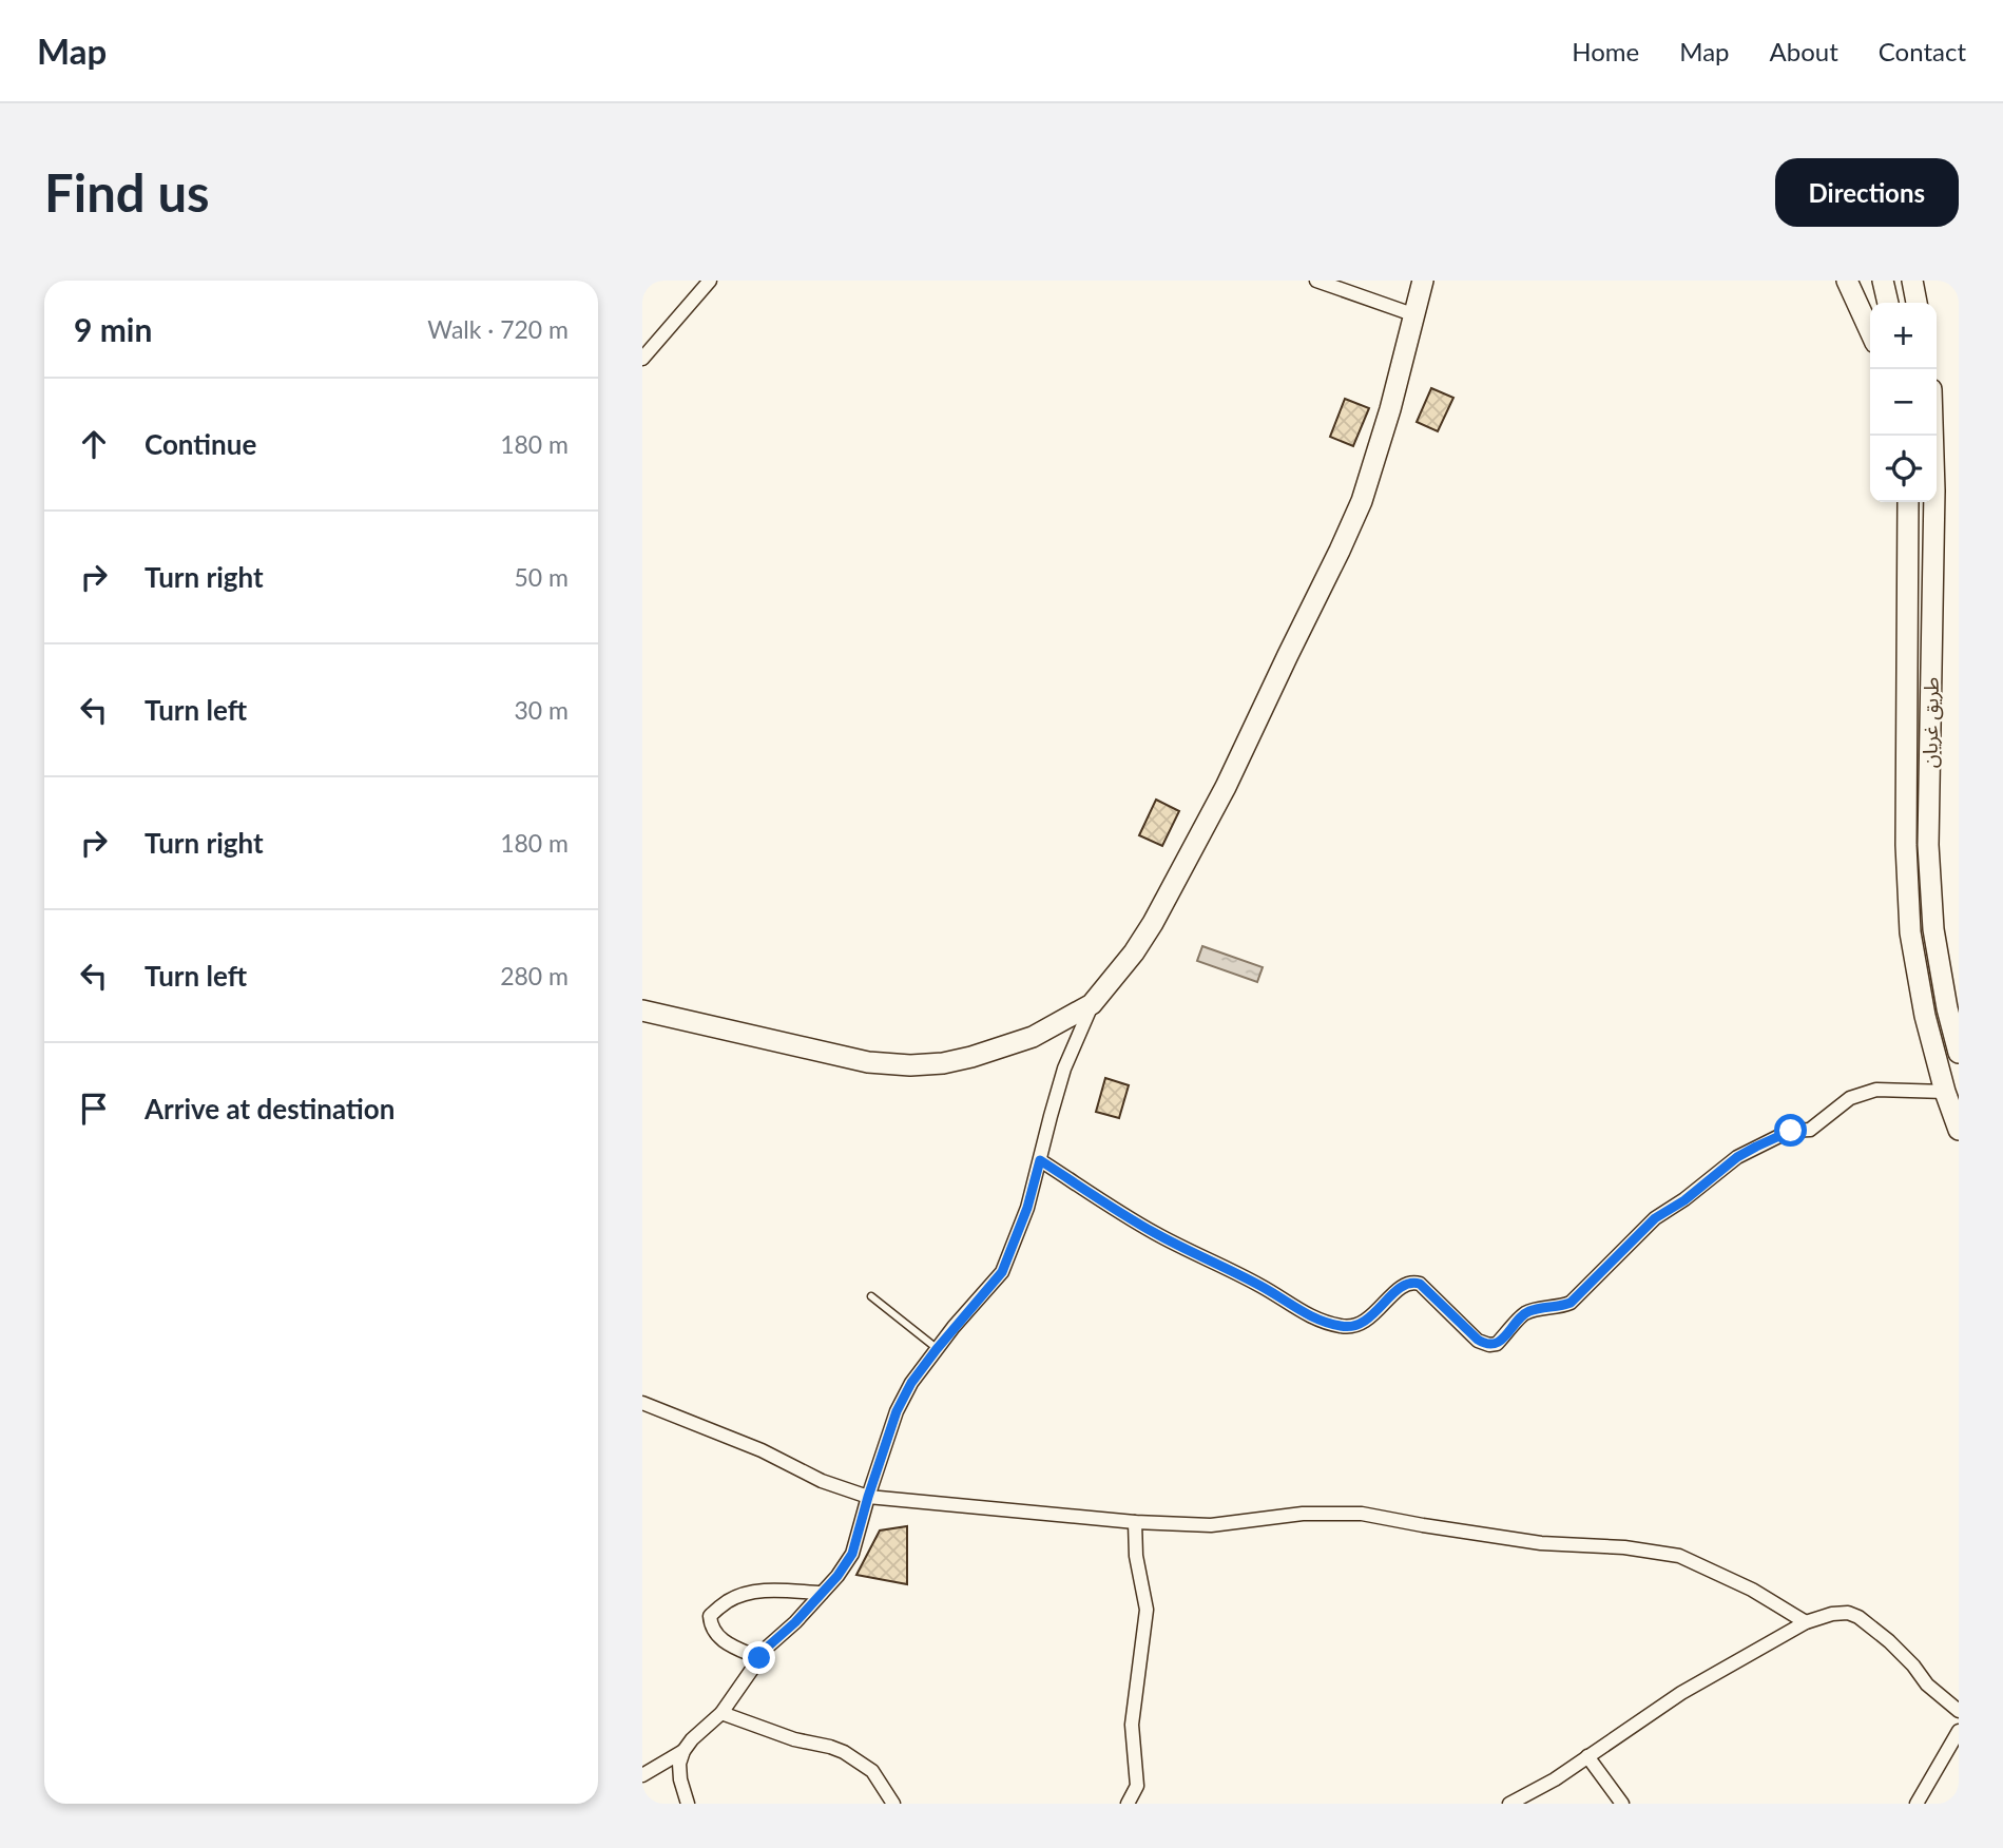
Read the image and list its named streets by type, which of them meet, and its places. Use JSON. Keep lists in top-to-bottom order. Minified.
{"streets":{"main road":["طريق غريان"]},"page":{"header":"Map","nav":["Home","Map","About","Contact"],"buttons":"Directions","title":"Find us","heading":["9 min","Walk · 720 m"],"map_buttons":["+","−"],"list":[["Continue","180 m"],["Turn right","50 m"],["Turn left","30 m"],["Turn right","180 m"],["Turn left","280 m"],"Arrive at destination"]}}
